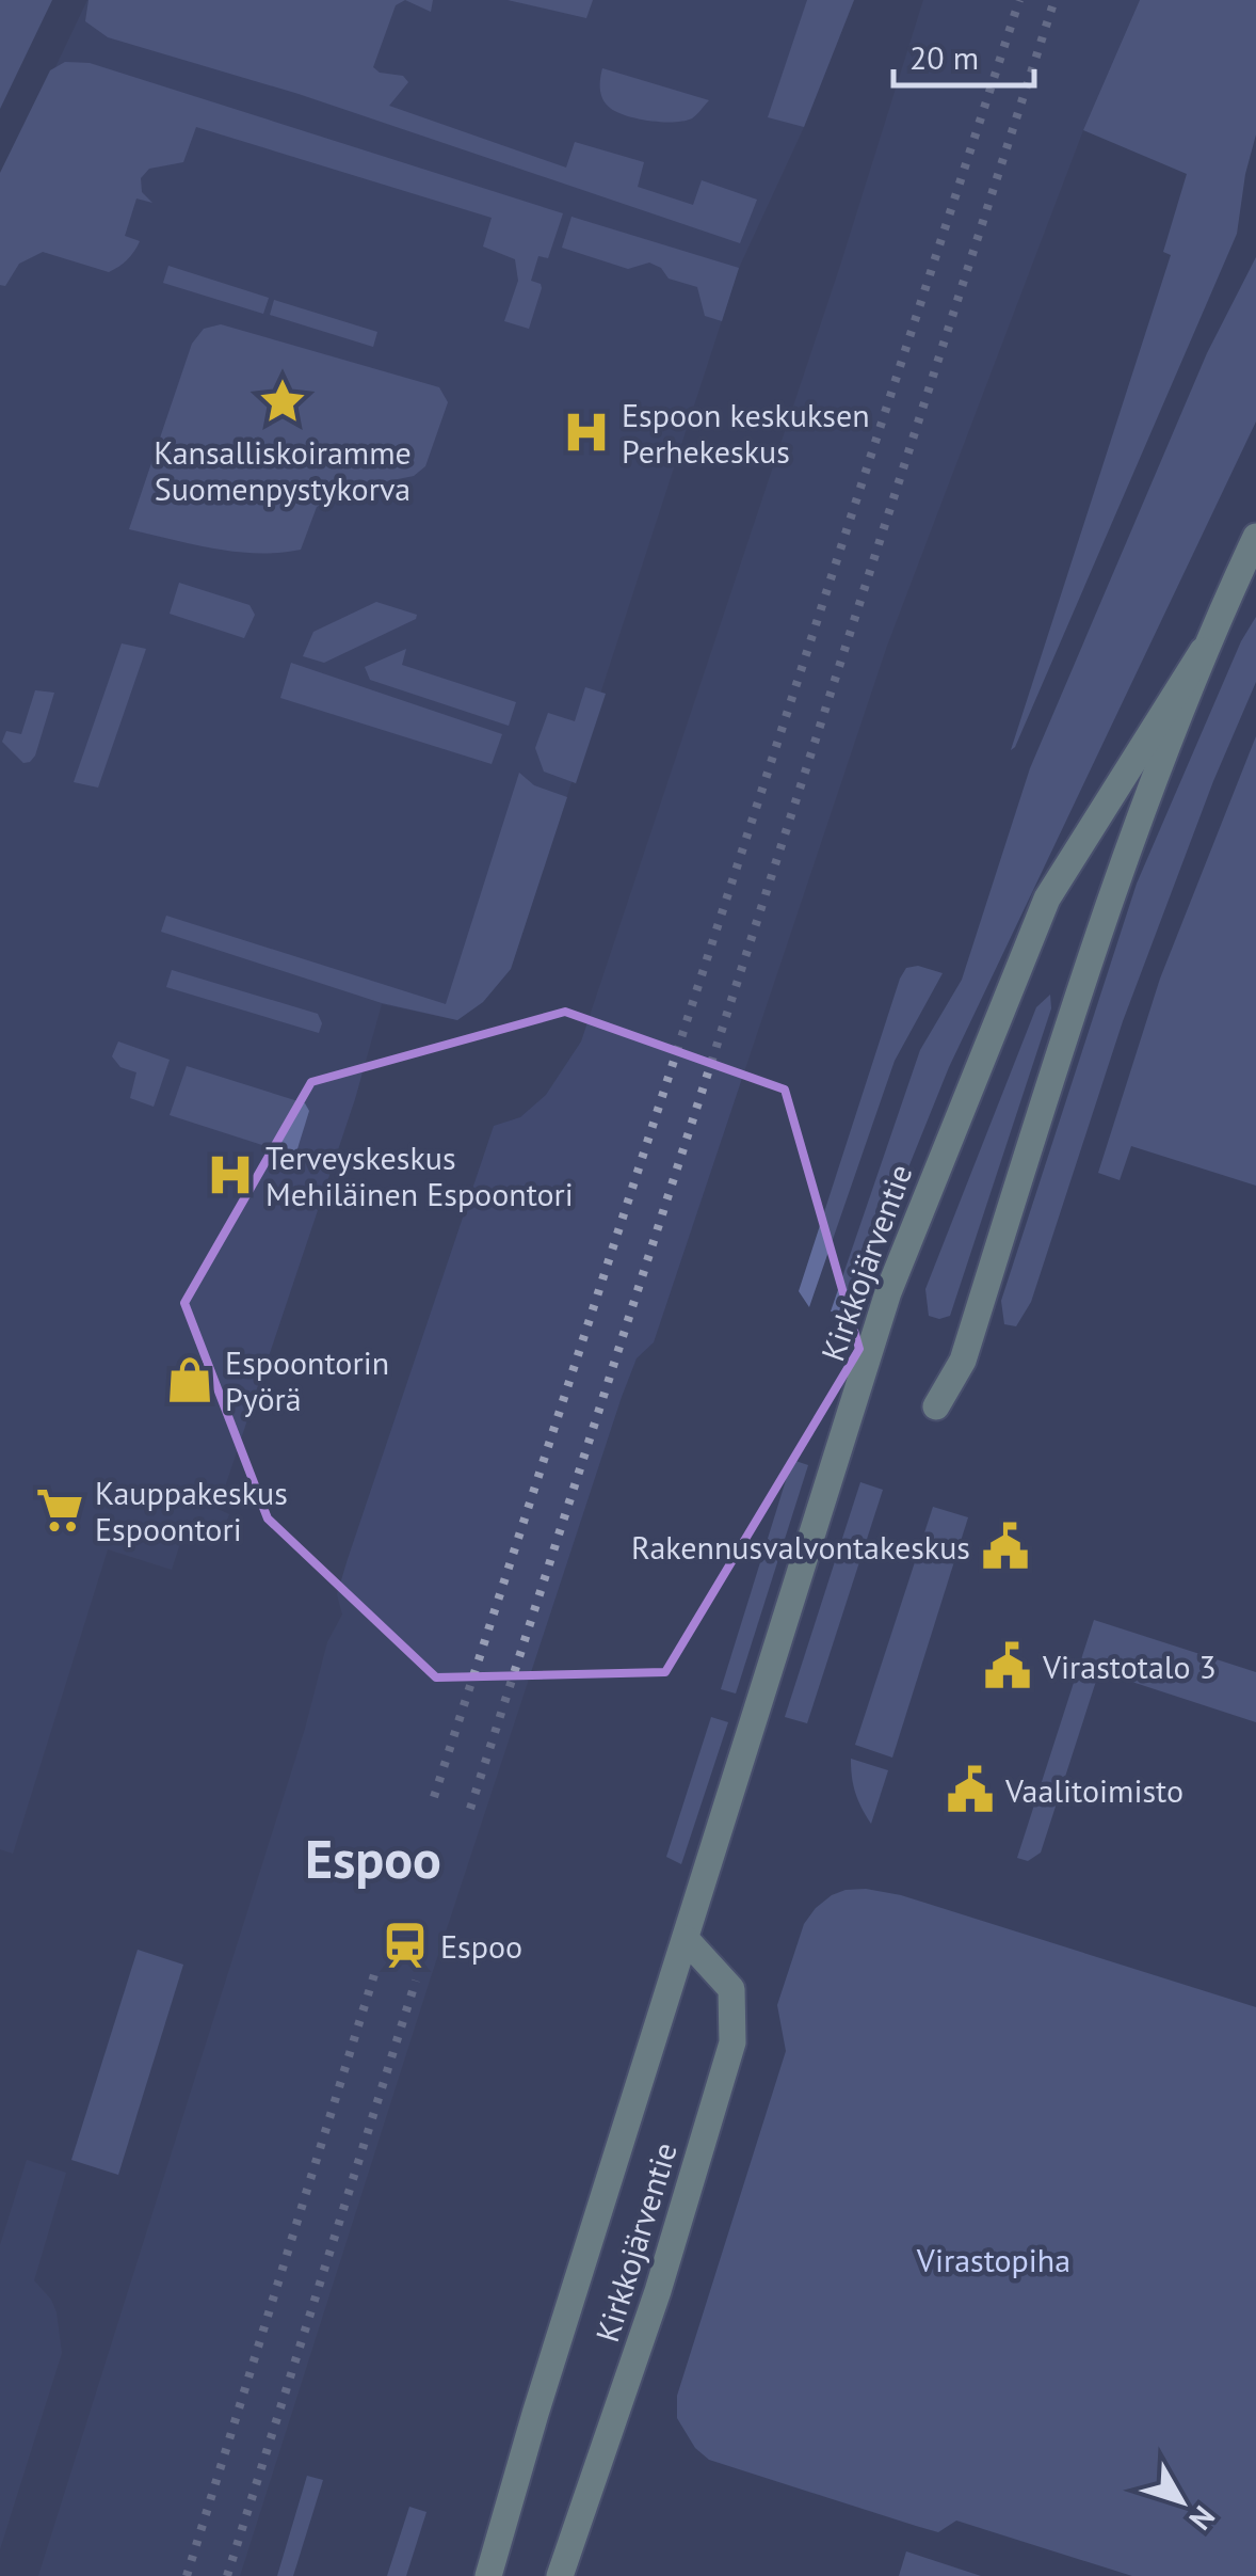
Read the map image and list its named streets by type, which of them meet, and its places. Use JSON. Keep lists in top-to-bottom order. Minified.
{"streets":{"main road":["Kirkkojärventie"]},"districts":["Espoo"],"parks":["Virastopiha"],"places":{"place":["Kansalliskoiramme Suomenpystykorva"],"hospital":["Espoon keskuksen Perhekeskus","Terveyskeskus Mehiläinen Espoontori"],"shop":["Espoontorin Pyörä"],"supermarket":["Kauppakeskus Espoontori"],"public building":["Rakennusvalvontakeskus","Virastotalo 3","Vaalitoimisto"],"station":["Espoo"]},"scale_bar":"20 m","north":"bottom right"}
